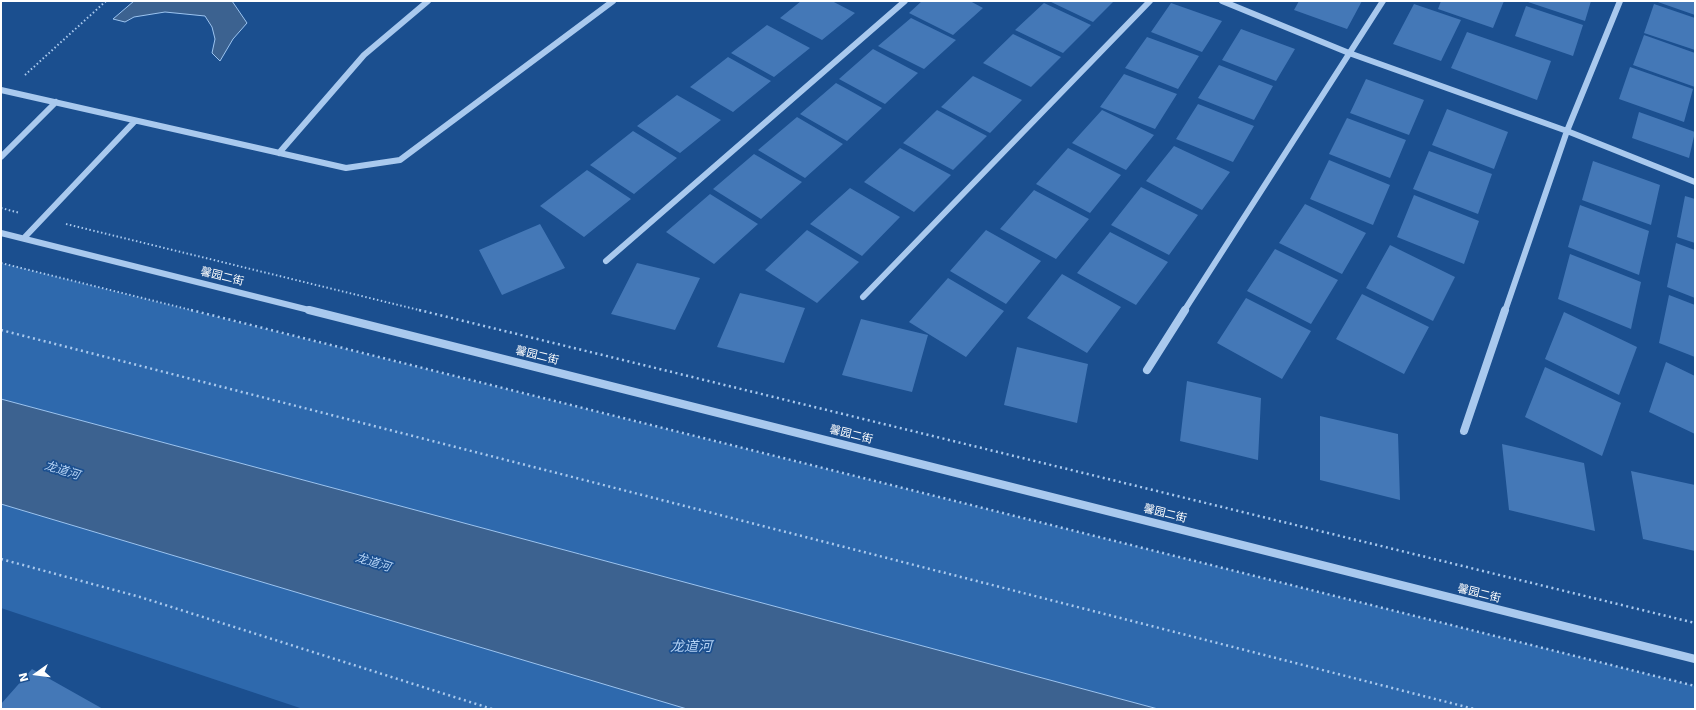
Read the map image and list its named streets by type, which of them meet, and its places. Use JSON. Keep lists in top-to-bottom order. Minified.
{"streets":{"street":["馨园二街"]},"water":["龙道河"],"north":"left"}
